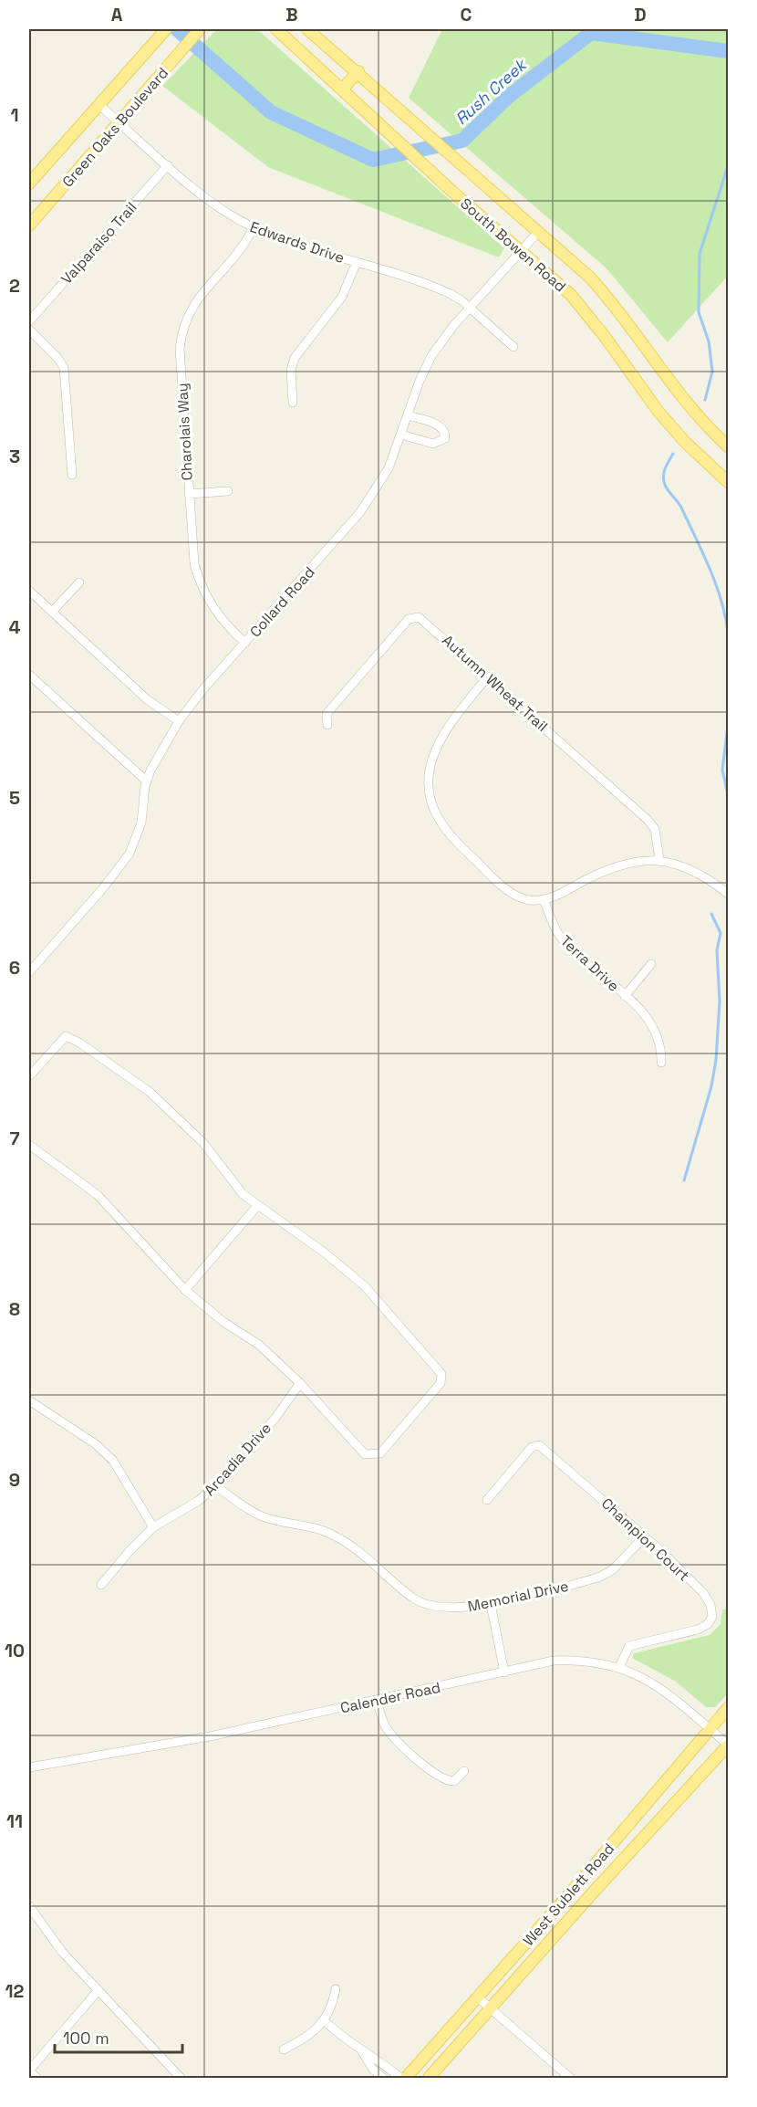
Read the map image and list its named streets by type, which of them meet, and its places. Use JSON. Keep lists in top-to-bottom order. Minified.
{"streets":{"main road":["Green Oaks Boulevard","South Bowen Road","West Sublett Road"],"street":["Edwards Drive","Valparaiso Trail","Charolais Way","Collard Road","Autumn Wheat Trail","Terra Drive","Arcadia Drive","Champion Court","Memorial Drive","Calender Road"]},"crossings":[["Green Oaks Boulevard","Edwards Drive"],["Edwards Drive","Valparaiso Trail"],["Edwards Drive","Charolais Way"],["Edwards Drive","Collard Road"],["South Bowen Road","Collard Road"],["Charolais Way","Collard Road"],["Arcadia Drive","Memorial Drive"],["Champion Court","Memorial Drive"],["Champion Court","Calender Road"],["Calender Road","West Sublett Road"]],"water":["Rush Creek"],"scale_bar":"100 m","grid":{"columns":["A","B","C","D"],"rows":["1","2","3","4","5","6","7","8","9","10","11","12"]}}
